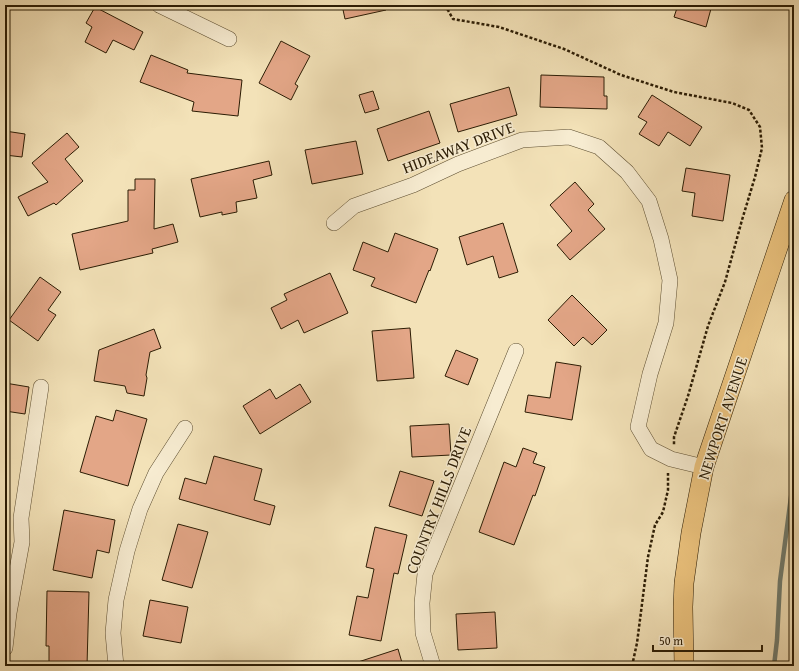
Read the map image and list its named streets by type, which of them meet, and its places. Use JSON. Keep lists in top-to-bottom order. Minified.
{"streets":{"main road":["NEWPORT AVENUE"],"street":["HIDEAWAY DRIVE","COUNTRY HILLS DRIVE"]},"crossings":[["HIDEAWAY DRIVE","NEWPORT AVENUE"]],"scale_bar":"50 m"}
